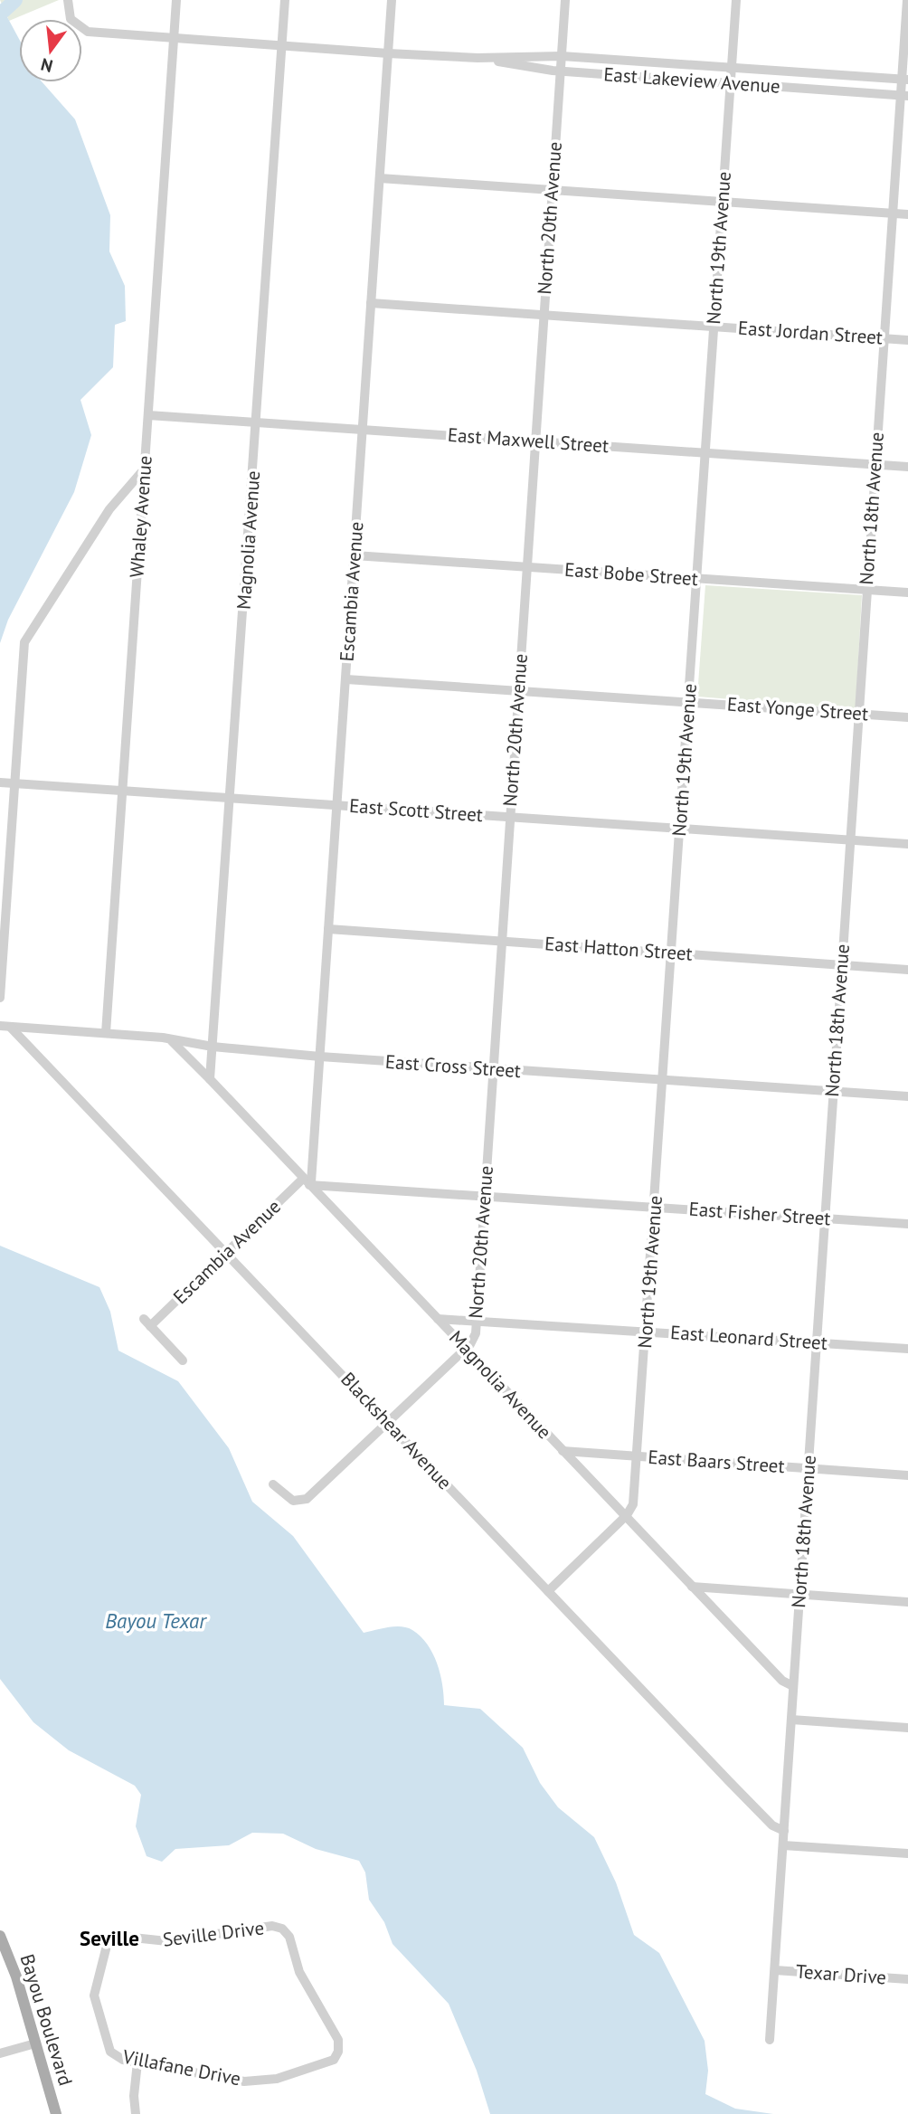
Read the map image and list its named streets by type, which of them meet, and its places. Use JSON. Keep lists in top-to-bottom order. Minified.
{"streets":{"main road":["Bayou Boulevard"],"street":["East Lakeview Avenue","North 20th Avenue","North 19th Avenue","East Jordan Street","East Maxwell Street","North 18th Avenue","Whaley Avenue","Magnolia Avenue","East Bobe Street","Escambia Avenue","East Yonge Street","East Scott Street","East Hatton Street","East Cross Street","East Fisher Street","East Leonard Street","Blackshear Avenue","East Baars Street","Seville Drive","Texar Drive","Villafane Drive"]},"crossings":[["East Lakeview Avenue","North 20th Avenue"],["East Lakeview Avenue","North 19th Avenue"],["East Lakeview Avenue","North 18th Avenue"],["East Lakeview Avenue","Whaley Avenue"],["East Lakeview Avenue","Magnolia Avenue"],["East Lakeview Avenue","Escambia Avenue"],["North 20th Avenue","East Jordan Street"],["North 20th Avenue","East Maxwell Street"],["North 20th Avenue","Magnolia Avenue"],["North 20th Avenue","East Bobe Street"],["North 20th Avenue","East Yonge Street"],["North 20th Avenue","East Scott Street"],["North 20th Avenue","East Hatton Street"],["North 20th Avenue","East Cross Street"],["North 20th Avenue","East Fisher Street"],["North 20th Avenue","East Leonard Street"],["North 20th Avenue","Blackshear Avenue"],["North 19th Avenue","East Jordan Street"],["North 19th Avenue","East Maxwell Street"],["North 19th Avenue","Magnolia Avenue"],["North 19th Avenue","East Bobe Street"],["North 19th Avenue","East Yonge Street"],["North 19th Avenue","East Scott Street"],["North 19th Avenue","East Hatton Street"],["North 19th Avenue","East Cross Street"],["North 19th Avenue","East Fisher Street"],["North 19th Avenue","East Leonard Street"],["North 19th Avenue","East Baars Street"],["East Jordan Street","North 18th Avenue"],["East Jordan Street","Escambia Avenue"],["East Maxwell Street","North 18th Avenue"],["East Maxwell Street","Whaley Avenue"],["East Maxwell Street","Magnolia Avenue"],["East Maxwell Street","Escambia Avenue"],["North 18th Avenue","Magnolia Avenue"],["North 18th Avenue","East Bobe Street"],["North 18th Avenue","East Yonge Street"],["North 18th Avenue","East Scott Street"],["North 18th Avenue","East Hatton Street"],["North 18th Avenue","East Cross Street"],["North 18th Avenue","East Fisher Street"],["North 18th Avenue","East Leonard Street"],["North 18th Avenue","Blackshear Avenue"],["North 18th Avenue","East Baars Street"],["North 18th Avenue","Texar Drive"],["Whaley Avenue","East Scott Street"],["Whaley Avenue","East Cross Street"],["Magnolia Avenue","Escambia Avenue"],["Magnolia Avenue","East Scott Street"],["Magnolia Avenue","East Cross Street"],["Magnolia Avenue","East Fisher Street"],["Magnolia Avenue","East Leonard Street"],["Magnolia Avenue","East Baars Street"],["East Bobe Street","Escambia Avenue"],["Escambia Avenue","East Yonge Street"],["Escambia Avenue","East Scott Street"],["Escambia Avenue","East Hatton Street"],["Escambia Avenue","East Cross Street"],["Escambia Avenue","East Fisher Street"],["Escambia Avenue","Blackshear Avenue"],["East Cross Street","Blackshear Avenue"],["Seville Drive","Villafane Drive"]],"districts":["Seville"],"water":["Bayou Texar"],"north":"bottom"}
